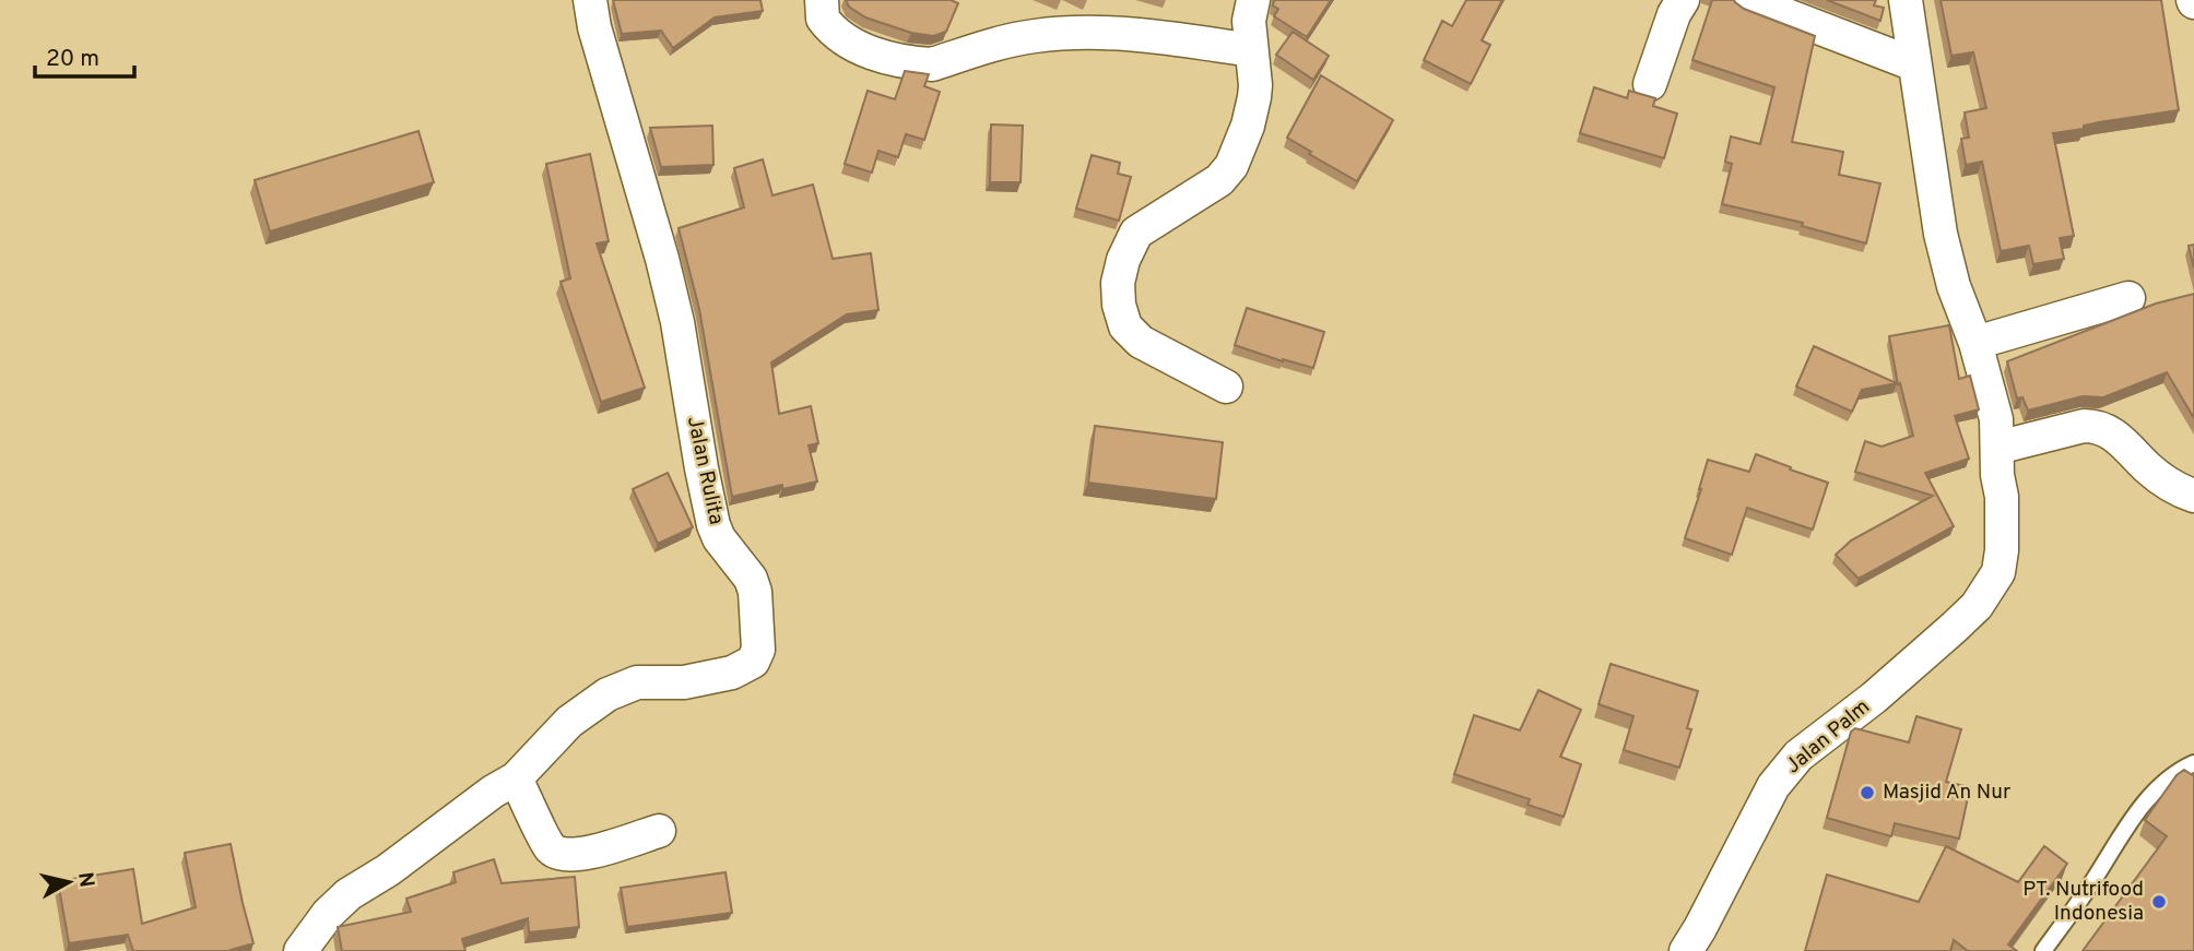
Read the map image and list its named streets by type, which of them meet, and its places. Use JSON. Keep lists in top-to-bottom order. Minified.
{"streets":{"street":["Jalan Rulita","Jalan Palm"]},"places":["Masjid An Nur","PT. Nutrifood Indonesia"],"scale_bar":"20 m","north":"right"}
